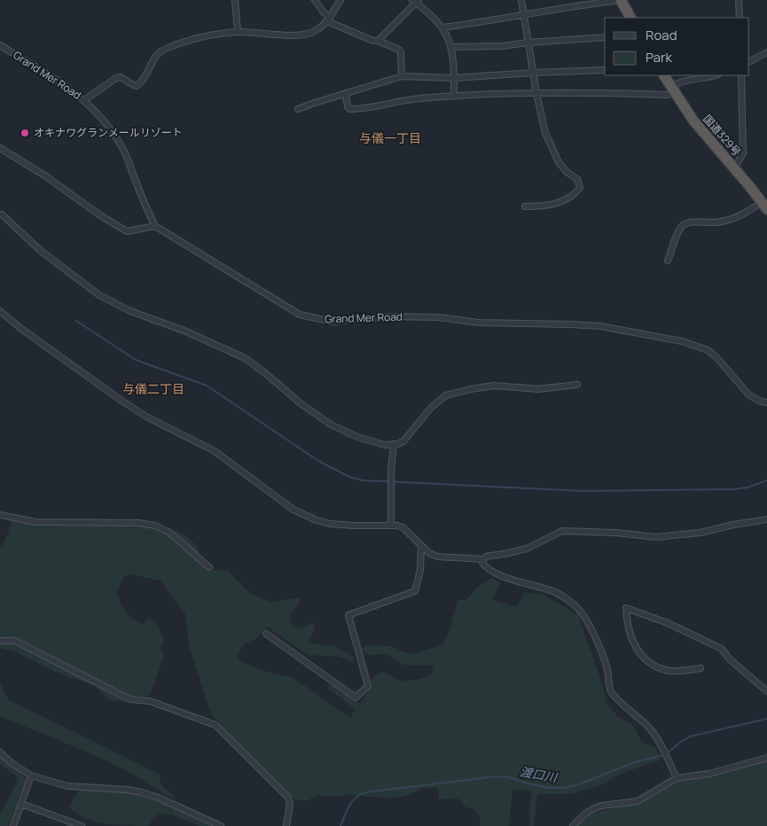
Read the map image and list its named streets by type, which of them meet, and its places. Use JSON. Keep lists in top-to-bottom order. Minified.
{"streets":{"highway":["国道329号"],"street":["Grand Mer Road"]},"districts":["与儀一丁目","与儀二丁目"],"water":["渡口川"],"places":["オキナワグランメールリゾート"],"legend":["Road","Park"]}
